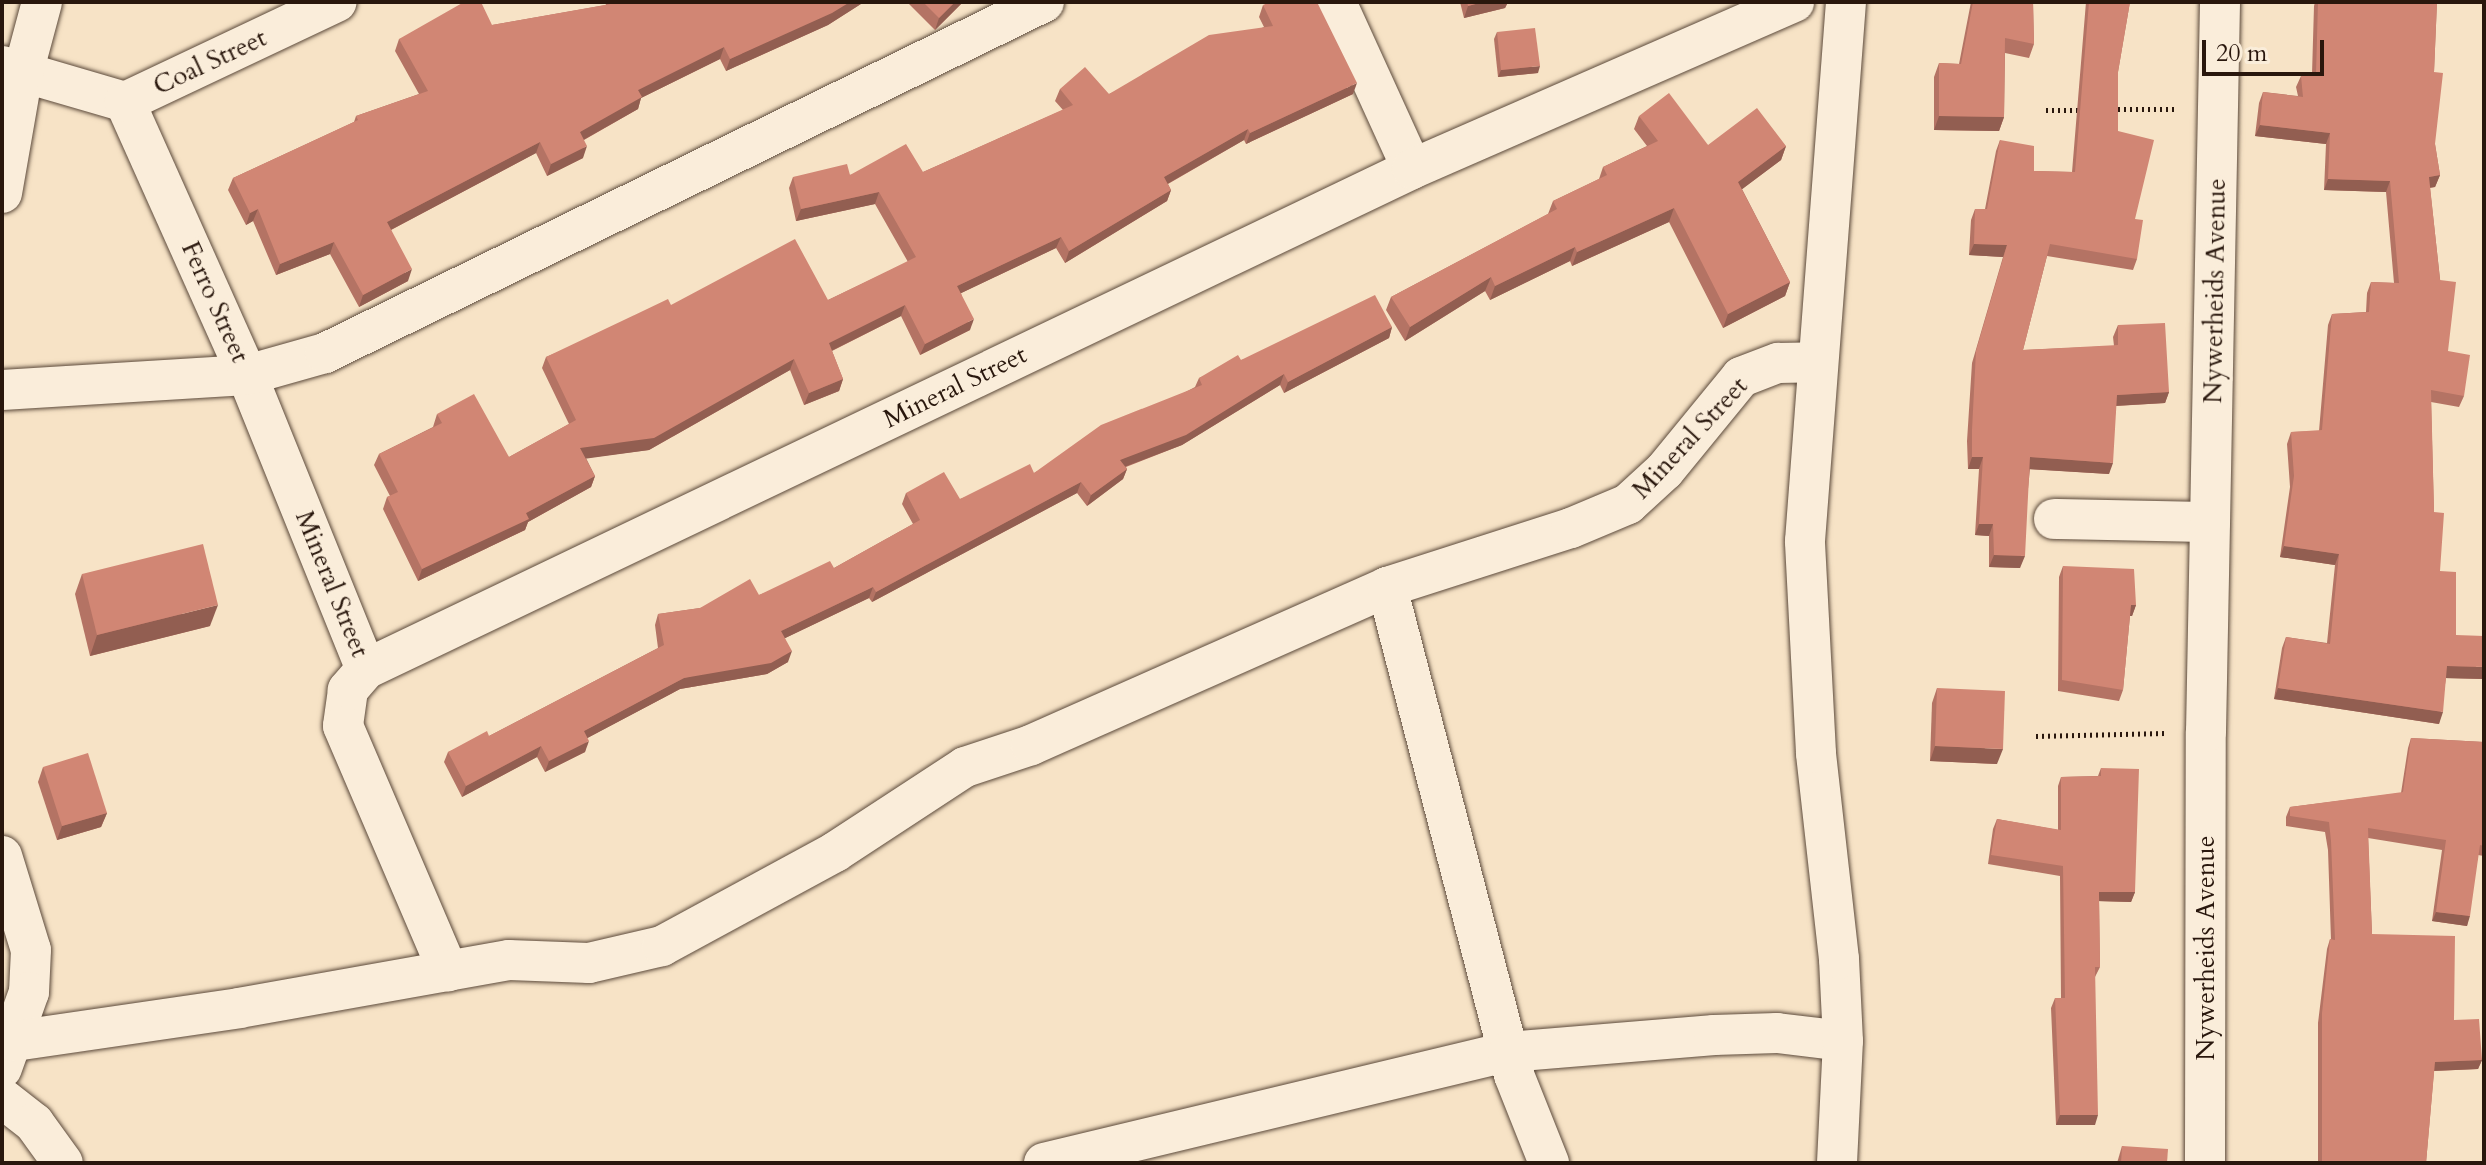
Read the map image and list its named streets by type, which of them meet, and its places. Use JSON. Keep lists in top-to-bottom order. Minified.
{"streets":{"street":["Coal Street","Nywerheids Avenue","Ferro Street","Mineral Street"]},"crossings":[["Coal Street","Ferro Street"],["Ferro Street","Mineral Street"]],"scale_bar":"20 m"}
